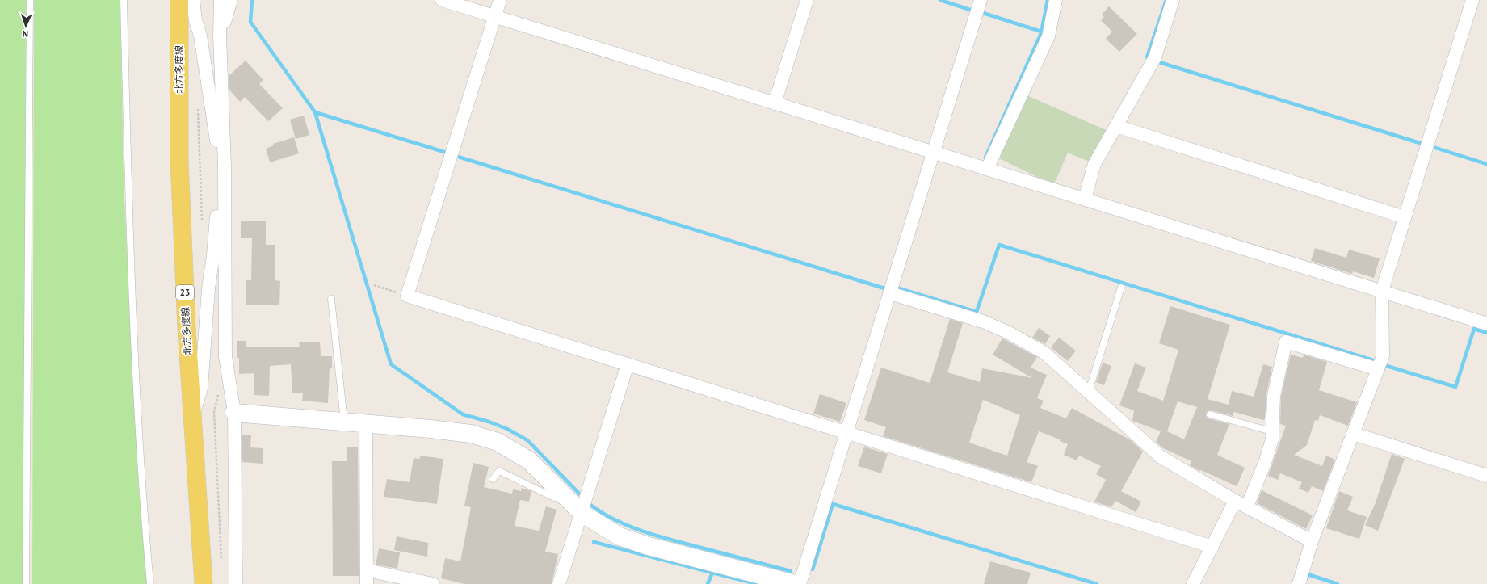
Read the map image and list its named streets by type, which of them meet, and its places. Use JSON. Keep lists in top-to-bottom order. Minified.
{"streets":{"main road":["北方多度線","23"]},"north":"bottom"}
